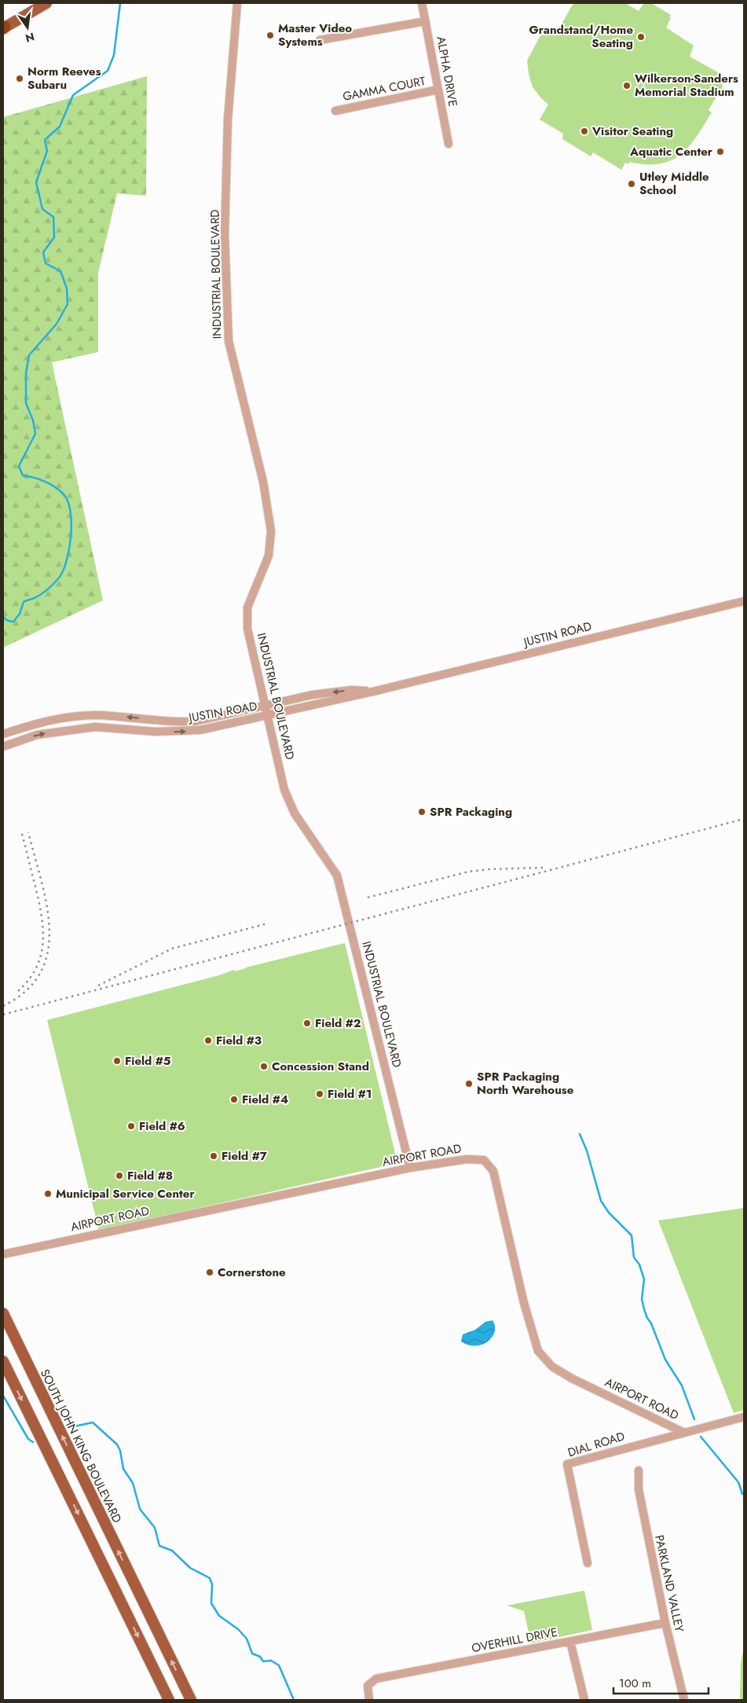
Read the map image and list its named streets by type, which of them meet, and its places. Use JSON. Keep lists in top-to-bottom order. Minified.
{"streets":{"main road":["SOUTH JOHN KING BOULEVARD"],"street":["ALPHA DRIVE","GAMMA COURT","INDUSTRIAL BOULEVARD","JUSTIN ROAD","AIRPORT ROAD","DIAL ROAD","PARKLAND VALLEY","OVERHILL DRIVE"]},"crossings":[["ALPHA DRIVE","GAMMA COURT"],["INDUSTRIAL BOULEVARD","JUSTIN ROAD"],["INDUSTRIAL BOULEVARD","AIRPORT ROAD"],["AIRPORT ROAD","DIAL ROAD"],["PARKLAND VALLEY","OVERHILL DRIVE"]],"places":["Master Video Systems","Grandstand/Home Seating","Norm Reeves Subaru","Wilkerson-Sanders Memorial Stadium","Visitor Seating","Aquatic Center","Utley Middle School","SPR Packaging","Field #2","Field #3","Field #5","Concession Stand","SPR Packaging North Warehouse","Field #1","Field #4","Field #6","Field #7","Field #8","Municipal Service Center","Cornerstone"],"scale_bar":"100 m","north":"bottom"}
